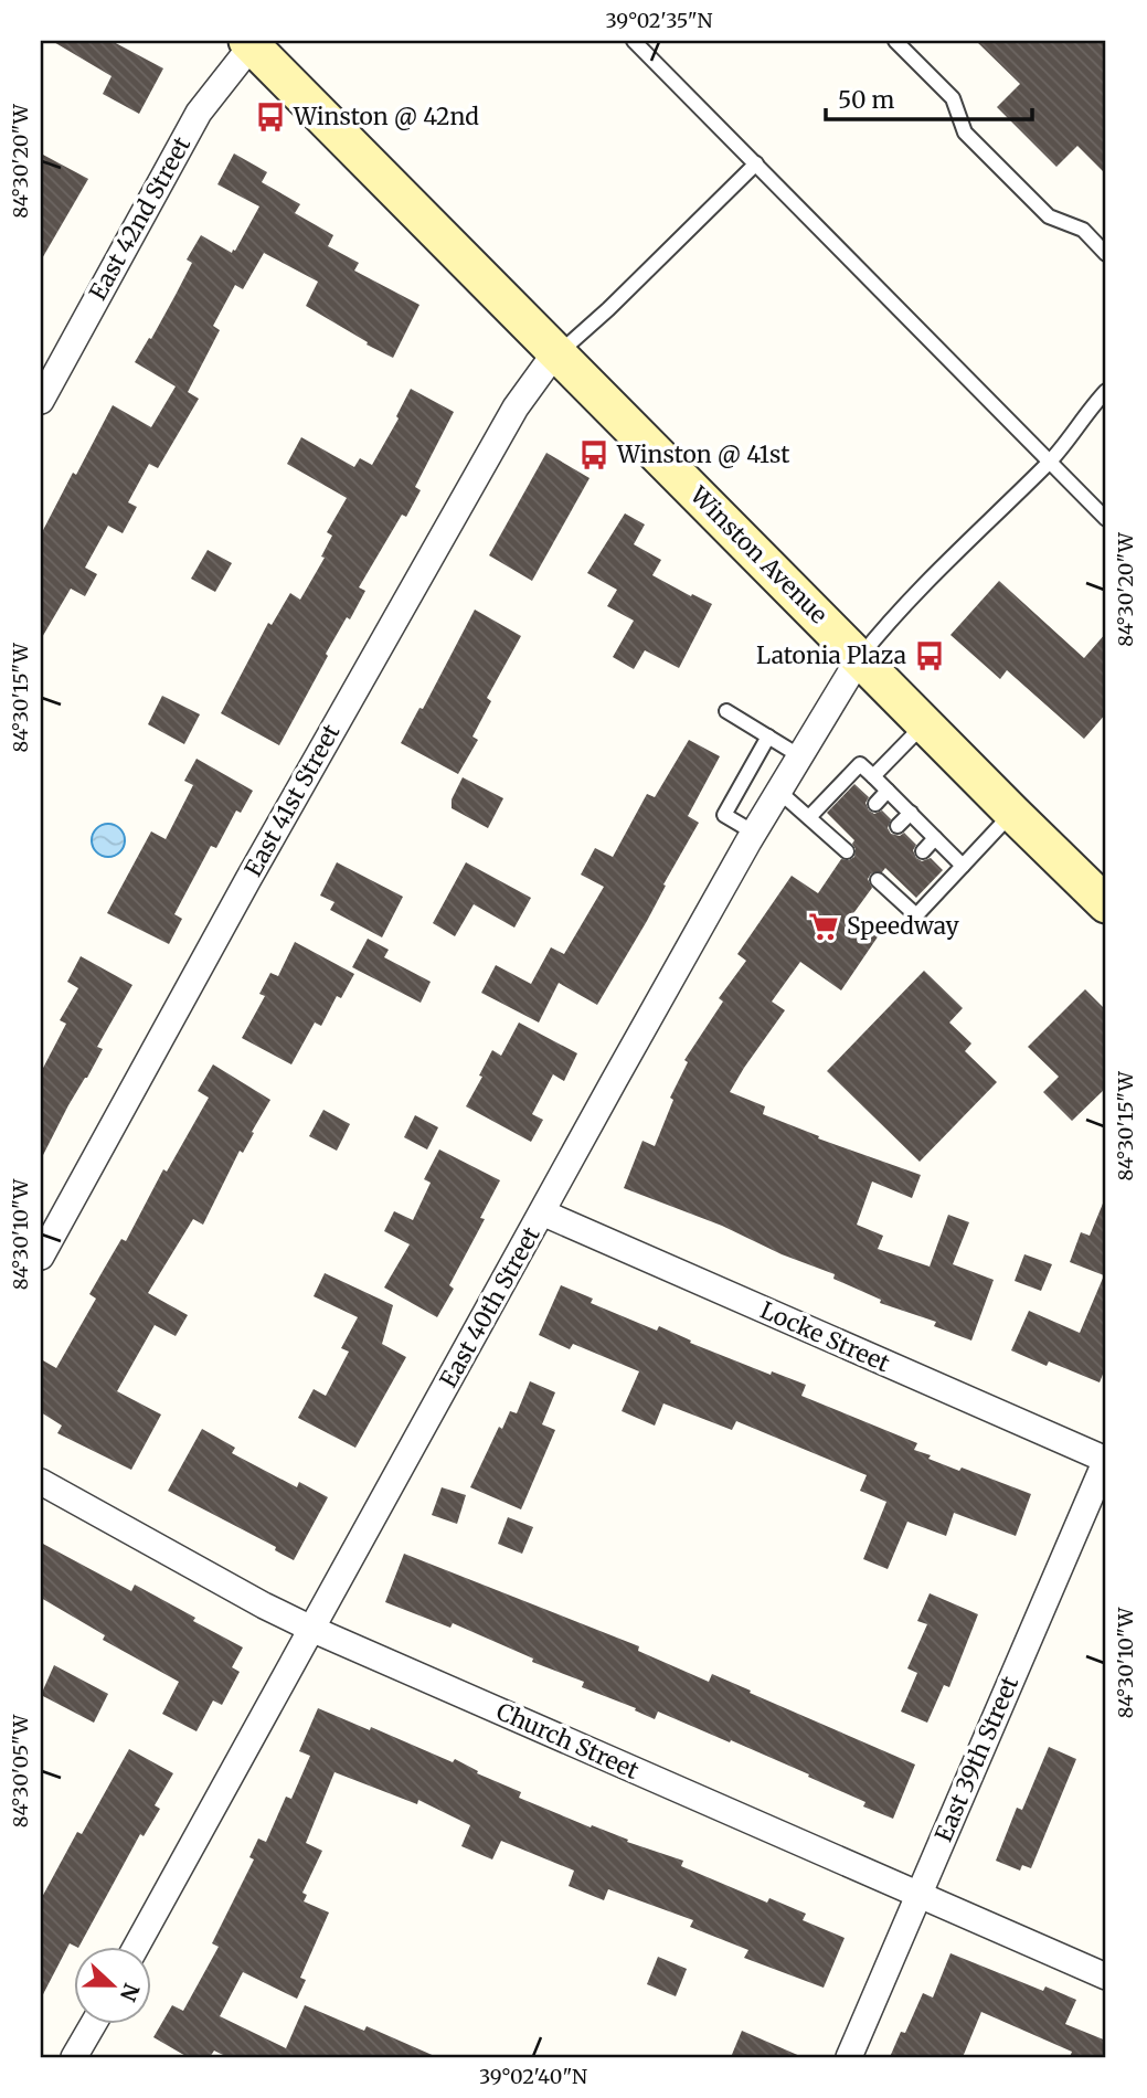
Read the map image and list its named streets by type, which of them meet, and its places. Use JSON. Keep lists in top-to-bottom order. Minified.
{"streets":{"main road":["Winston Avenue"],"street":["East 42nd Street","East 41st Street","East 40th Street","Locke Street","Church Street","East 39th Street"]},"crossings":[["East 42nd Street","Winston Avenue"],["Winston Avenue","East 41st Street"],["Winston Avenue","East 40th Street"],["East 40th Street","Locke Street"],["East 40th Street","Church Street"],["Locke Street","East 39th Street"],["Church Street","East 39th Street"]],"places":{"bus stop":["Winston @ 42nd","Winston @ 41st","Latonia Plaza"],"supermarket":["Speedway"]},"scale_bar":"50 m","north":"right","coordinates":["39°02'35\"N","84°30'20\"W","84°30'15\"W","84°30'10\"W","84°30'05\"W","39°02'40\"N"]}
